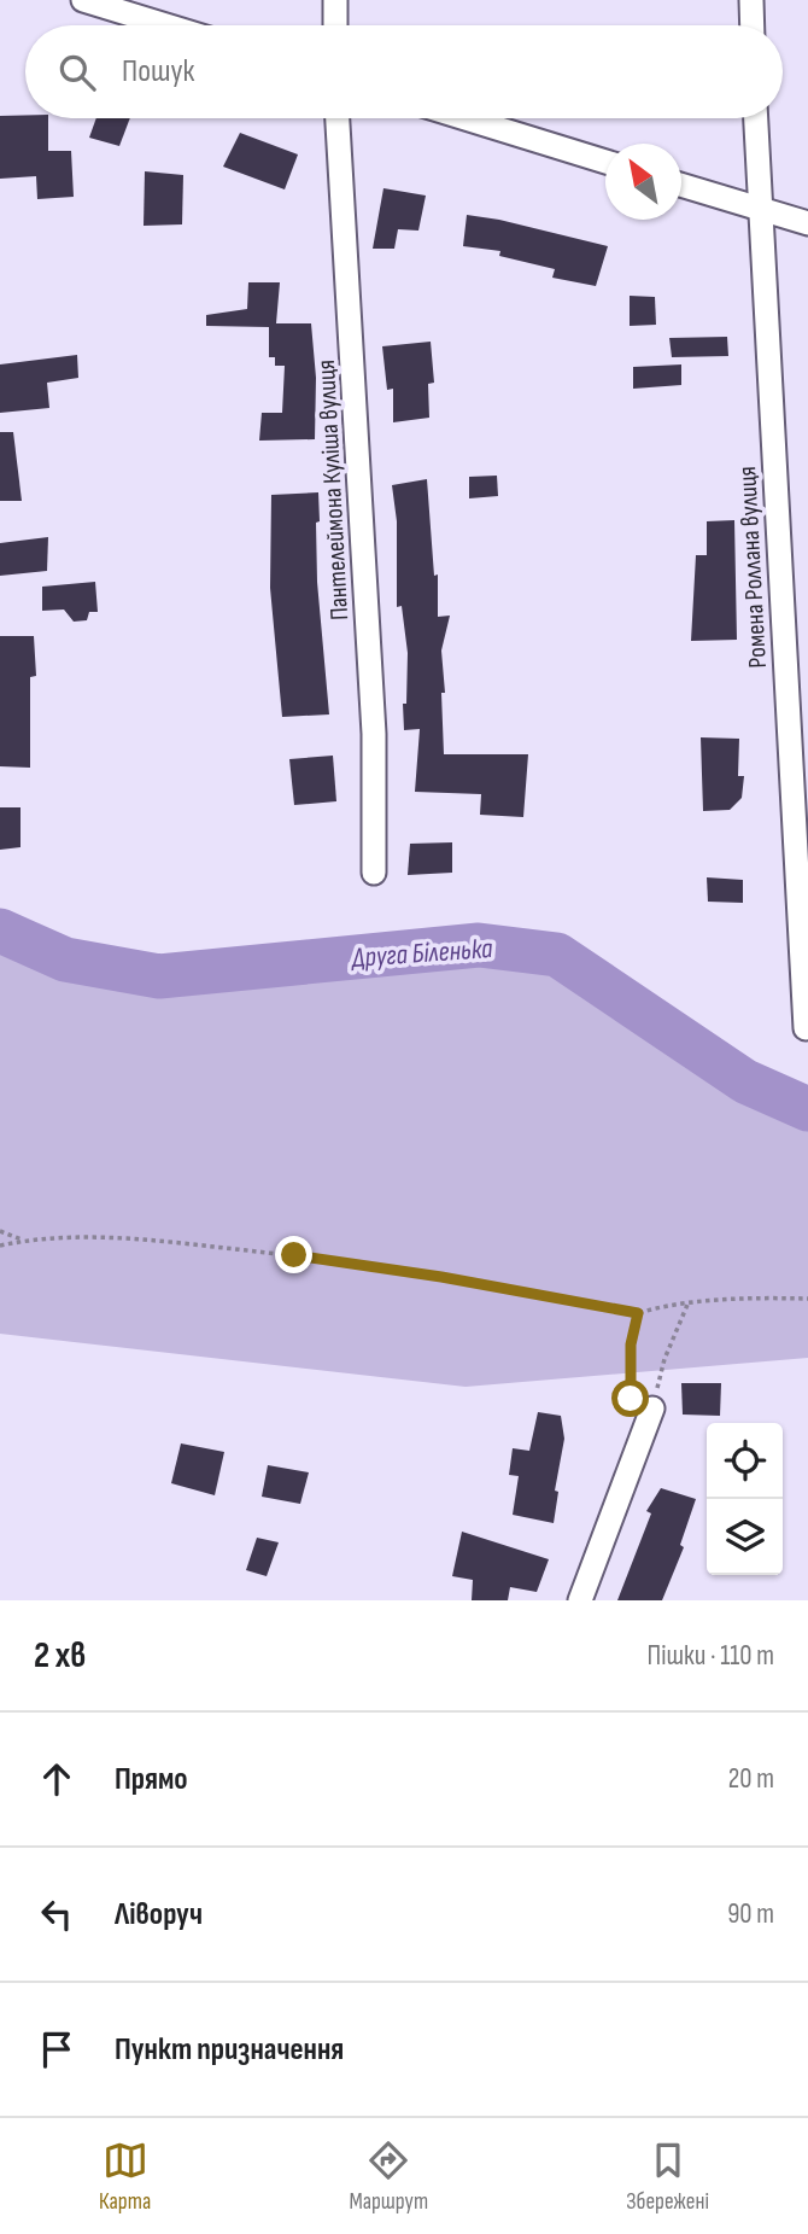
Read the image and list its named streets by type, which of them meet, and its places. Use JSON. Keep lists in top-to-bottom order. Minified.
{"streets":{"street":["Пантелеймона Куліша вулиця","Ромена Роллана вулиця"]},"water":["Друга Біленька"],"north":"top left","page":{"search":"Пошук","heading":["2 хв","Пішки · 110 m"],"list":[["Прямо","20 m"],["Ліворуч","90 m"],"Пункт призначення"],"nav":["Карта","Маршрут","Збережені"]}}
